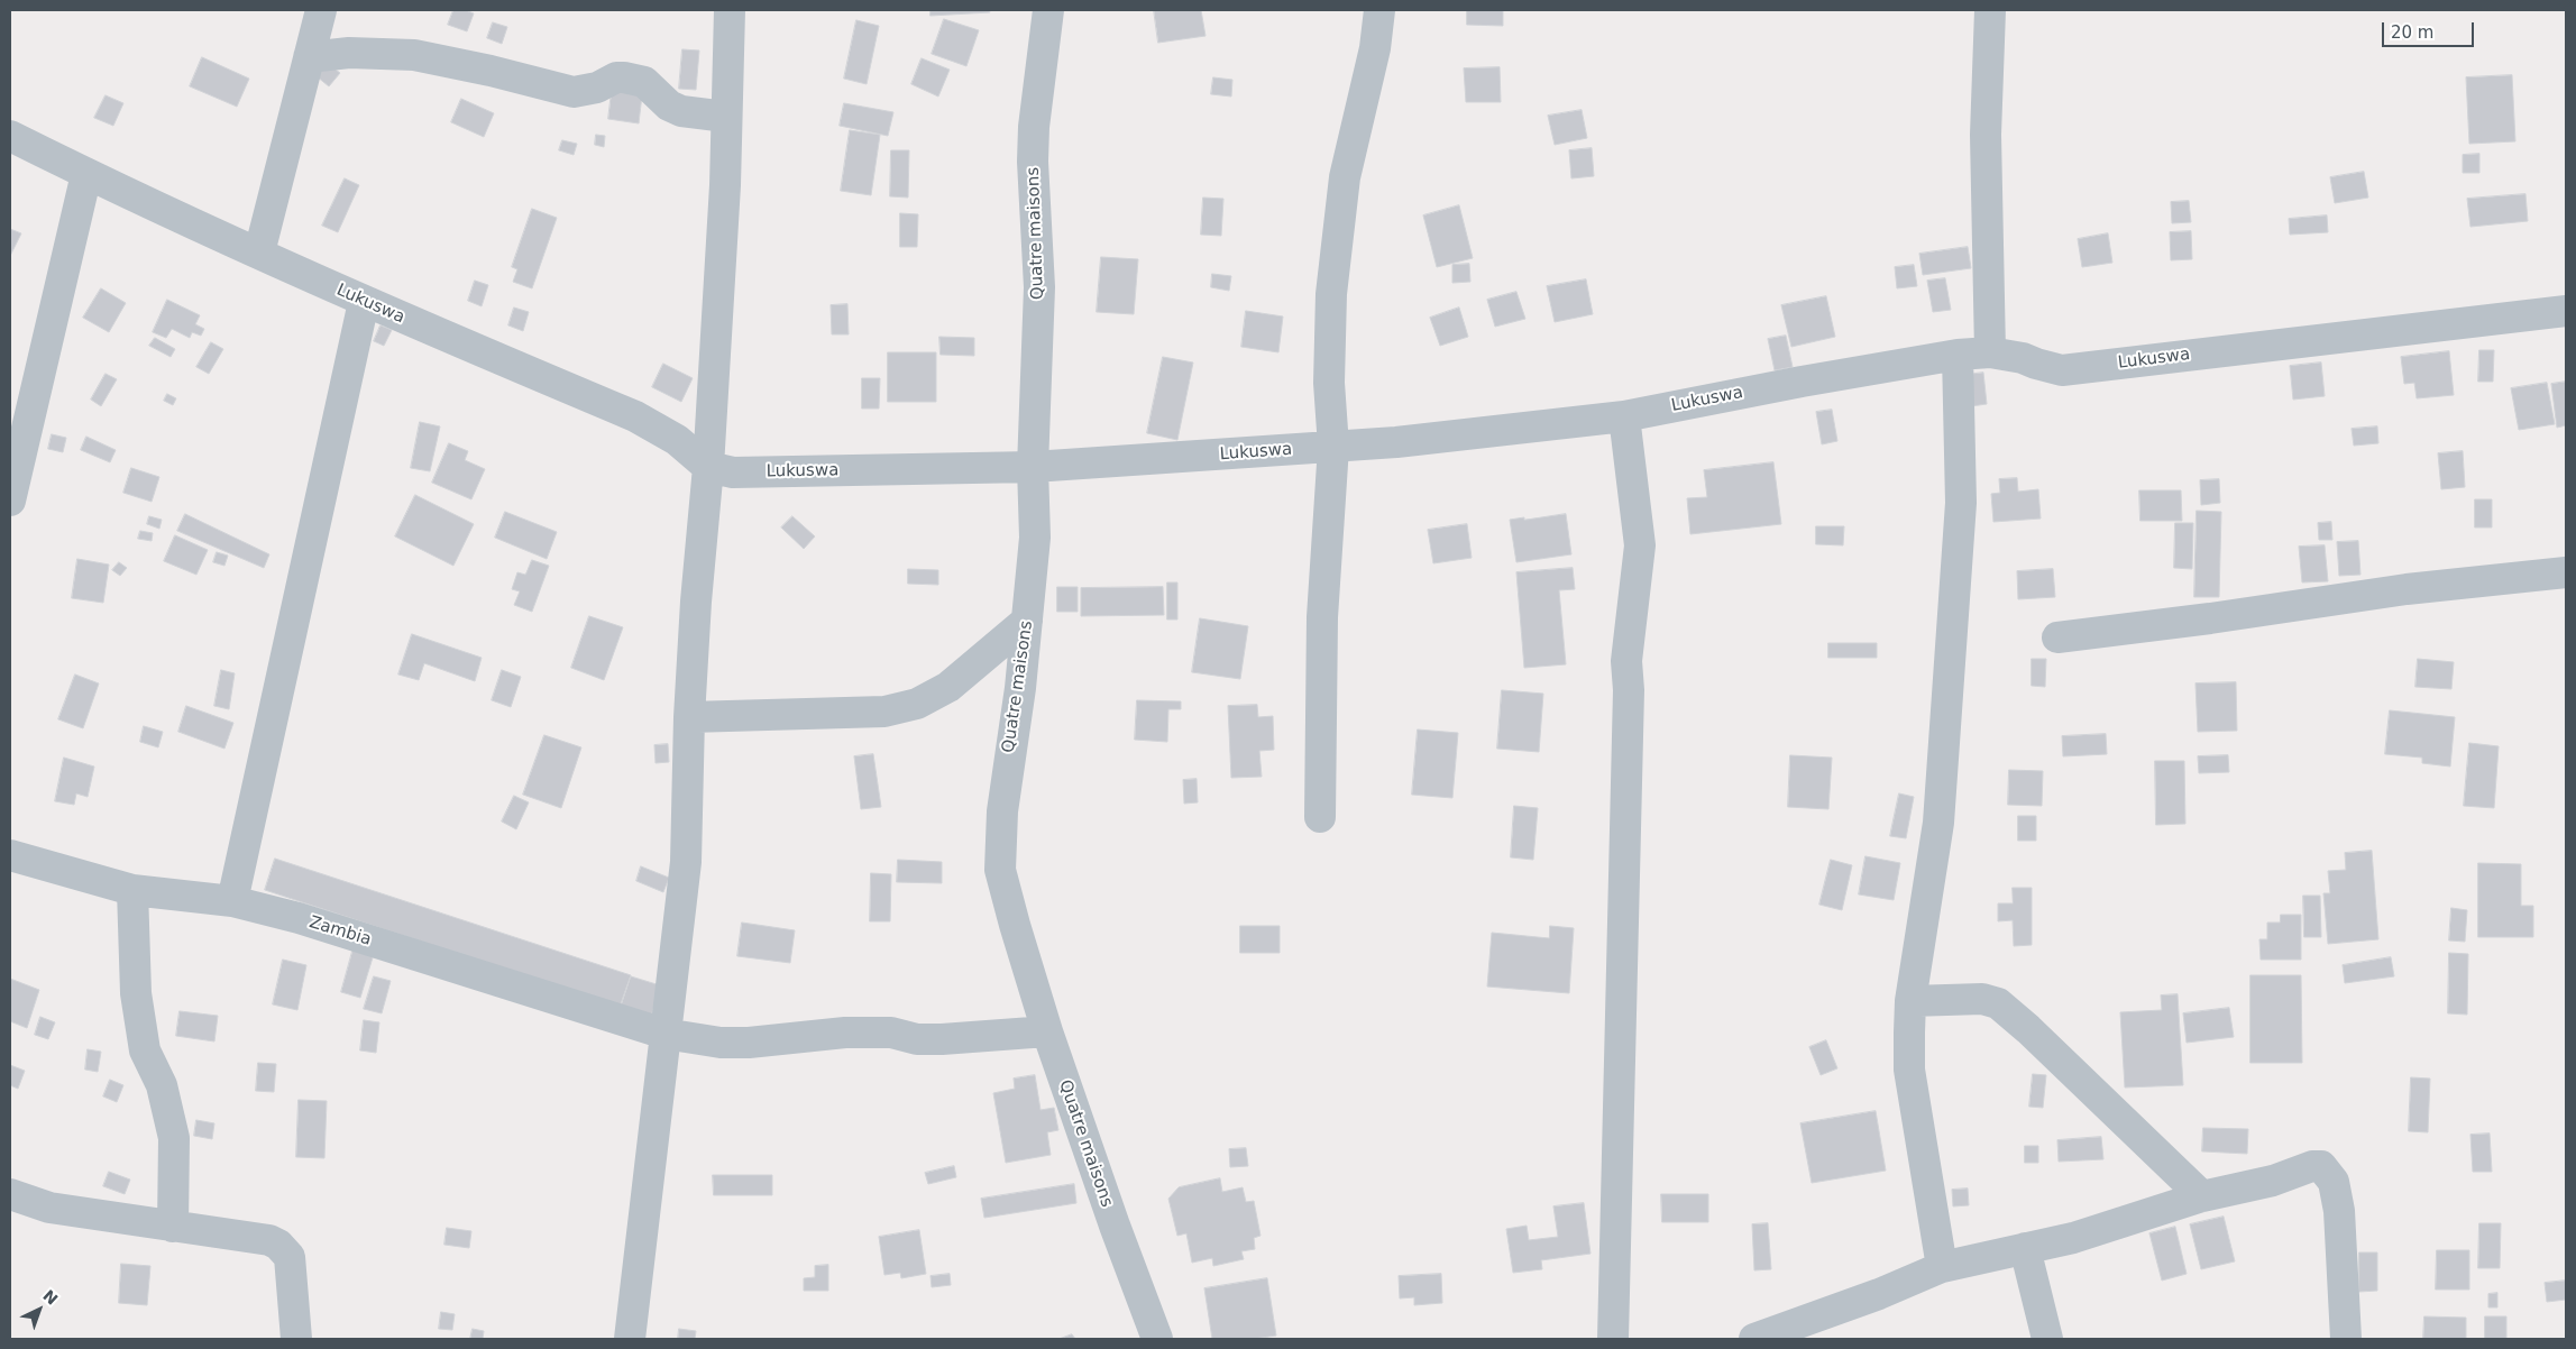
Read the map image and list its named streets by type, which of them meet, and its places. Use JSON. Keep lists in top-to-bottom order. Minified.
{"streets":{"street":["Quatre maisons","Lukuswa","Zambia"]},"crossings":[["Quatre maisons","Lukuswa"],["Quatre maisons","Zambia"]],"scale_bar":"20 m","north":"top right"}
